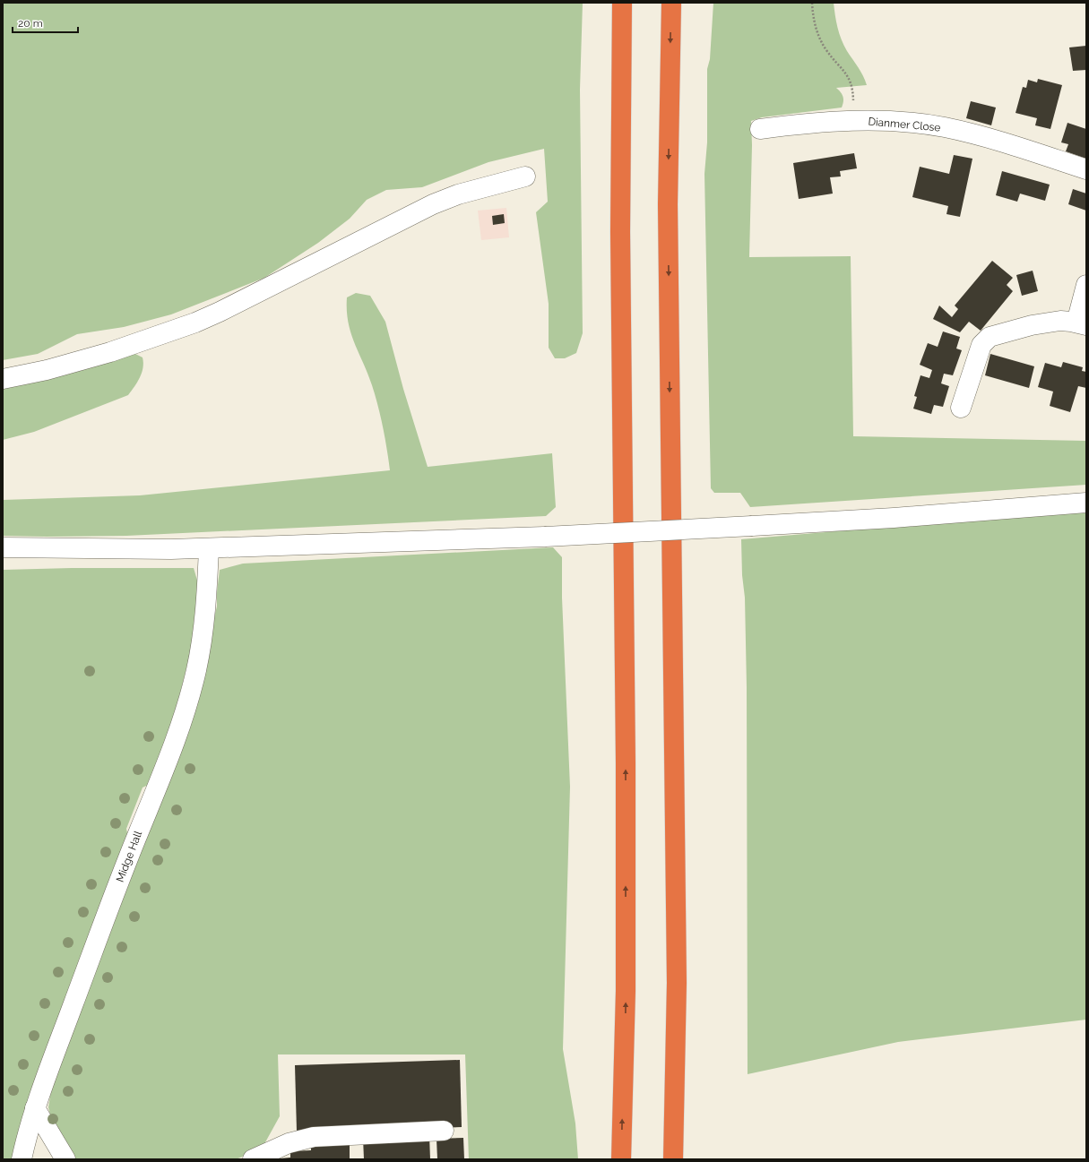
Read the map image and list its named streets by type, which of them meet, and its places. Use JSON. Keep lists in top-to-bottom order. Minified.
{"streets":{"street":["Dianmer Close","Midge Hall"]},"scale_bar":"20 m"}
